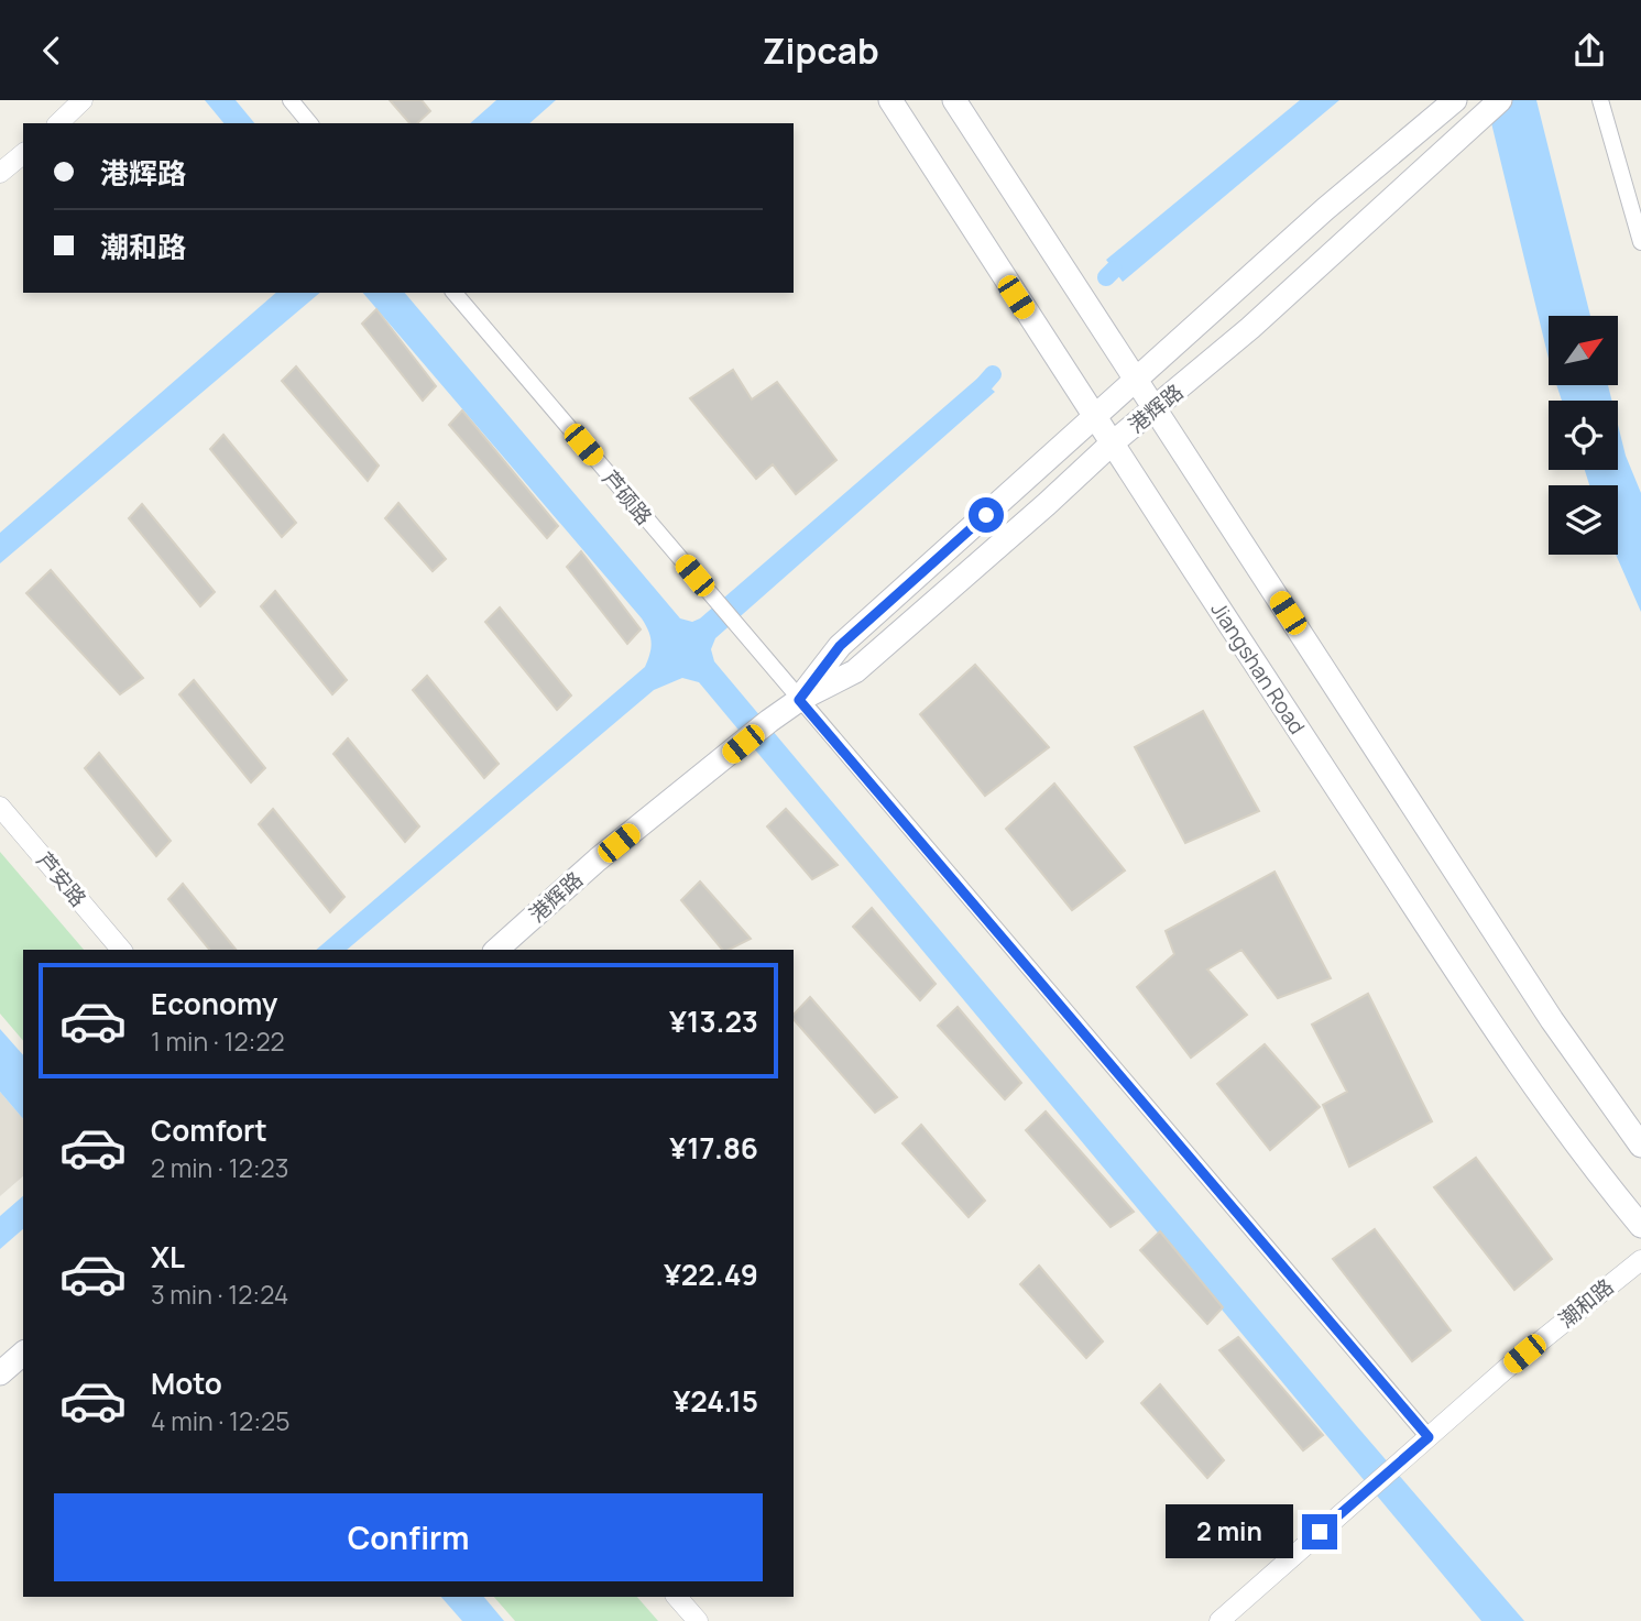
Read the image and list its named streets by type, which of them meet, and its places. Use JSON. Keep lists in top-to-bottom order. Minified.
{"streets":{"main road":["港辉路","Jiangshan Road"],"street":["芦硕路","芦安路","潮和路"]},"crossings":[["港辉路","芦硕路"],["港辉路","Jiangshan Road"]],"north":"top right","page":{"header":"Zipcab","banner":["港辉路","潮和路"],"list":[{"name":"Economy","note":"1 min · 12:22","value":"¥13.23"},{"name":"Comfort","note":"2 min · 12:23","value":"¥17.86"},{"name":"XL","note":"3 min · 12:24","value":"¥22.49"},{"name":"Moto","note":"4 min · 12:25","value":"¥24.15"}],"buttons":"Confirm","bubble":"2 min"}}
